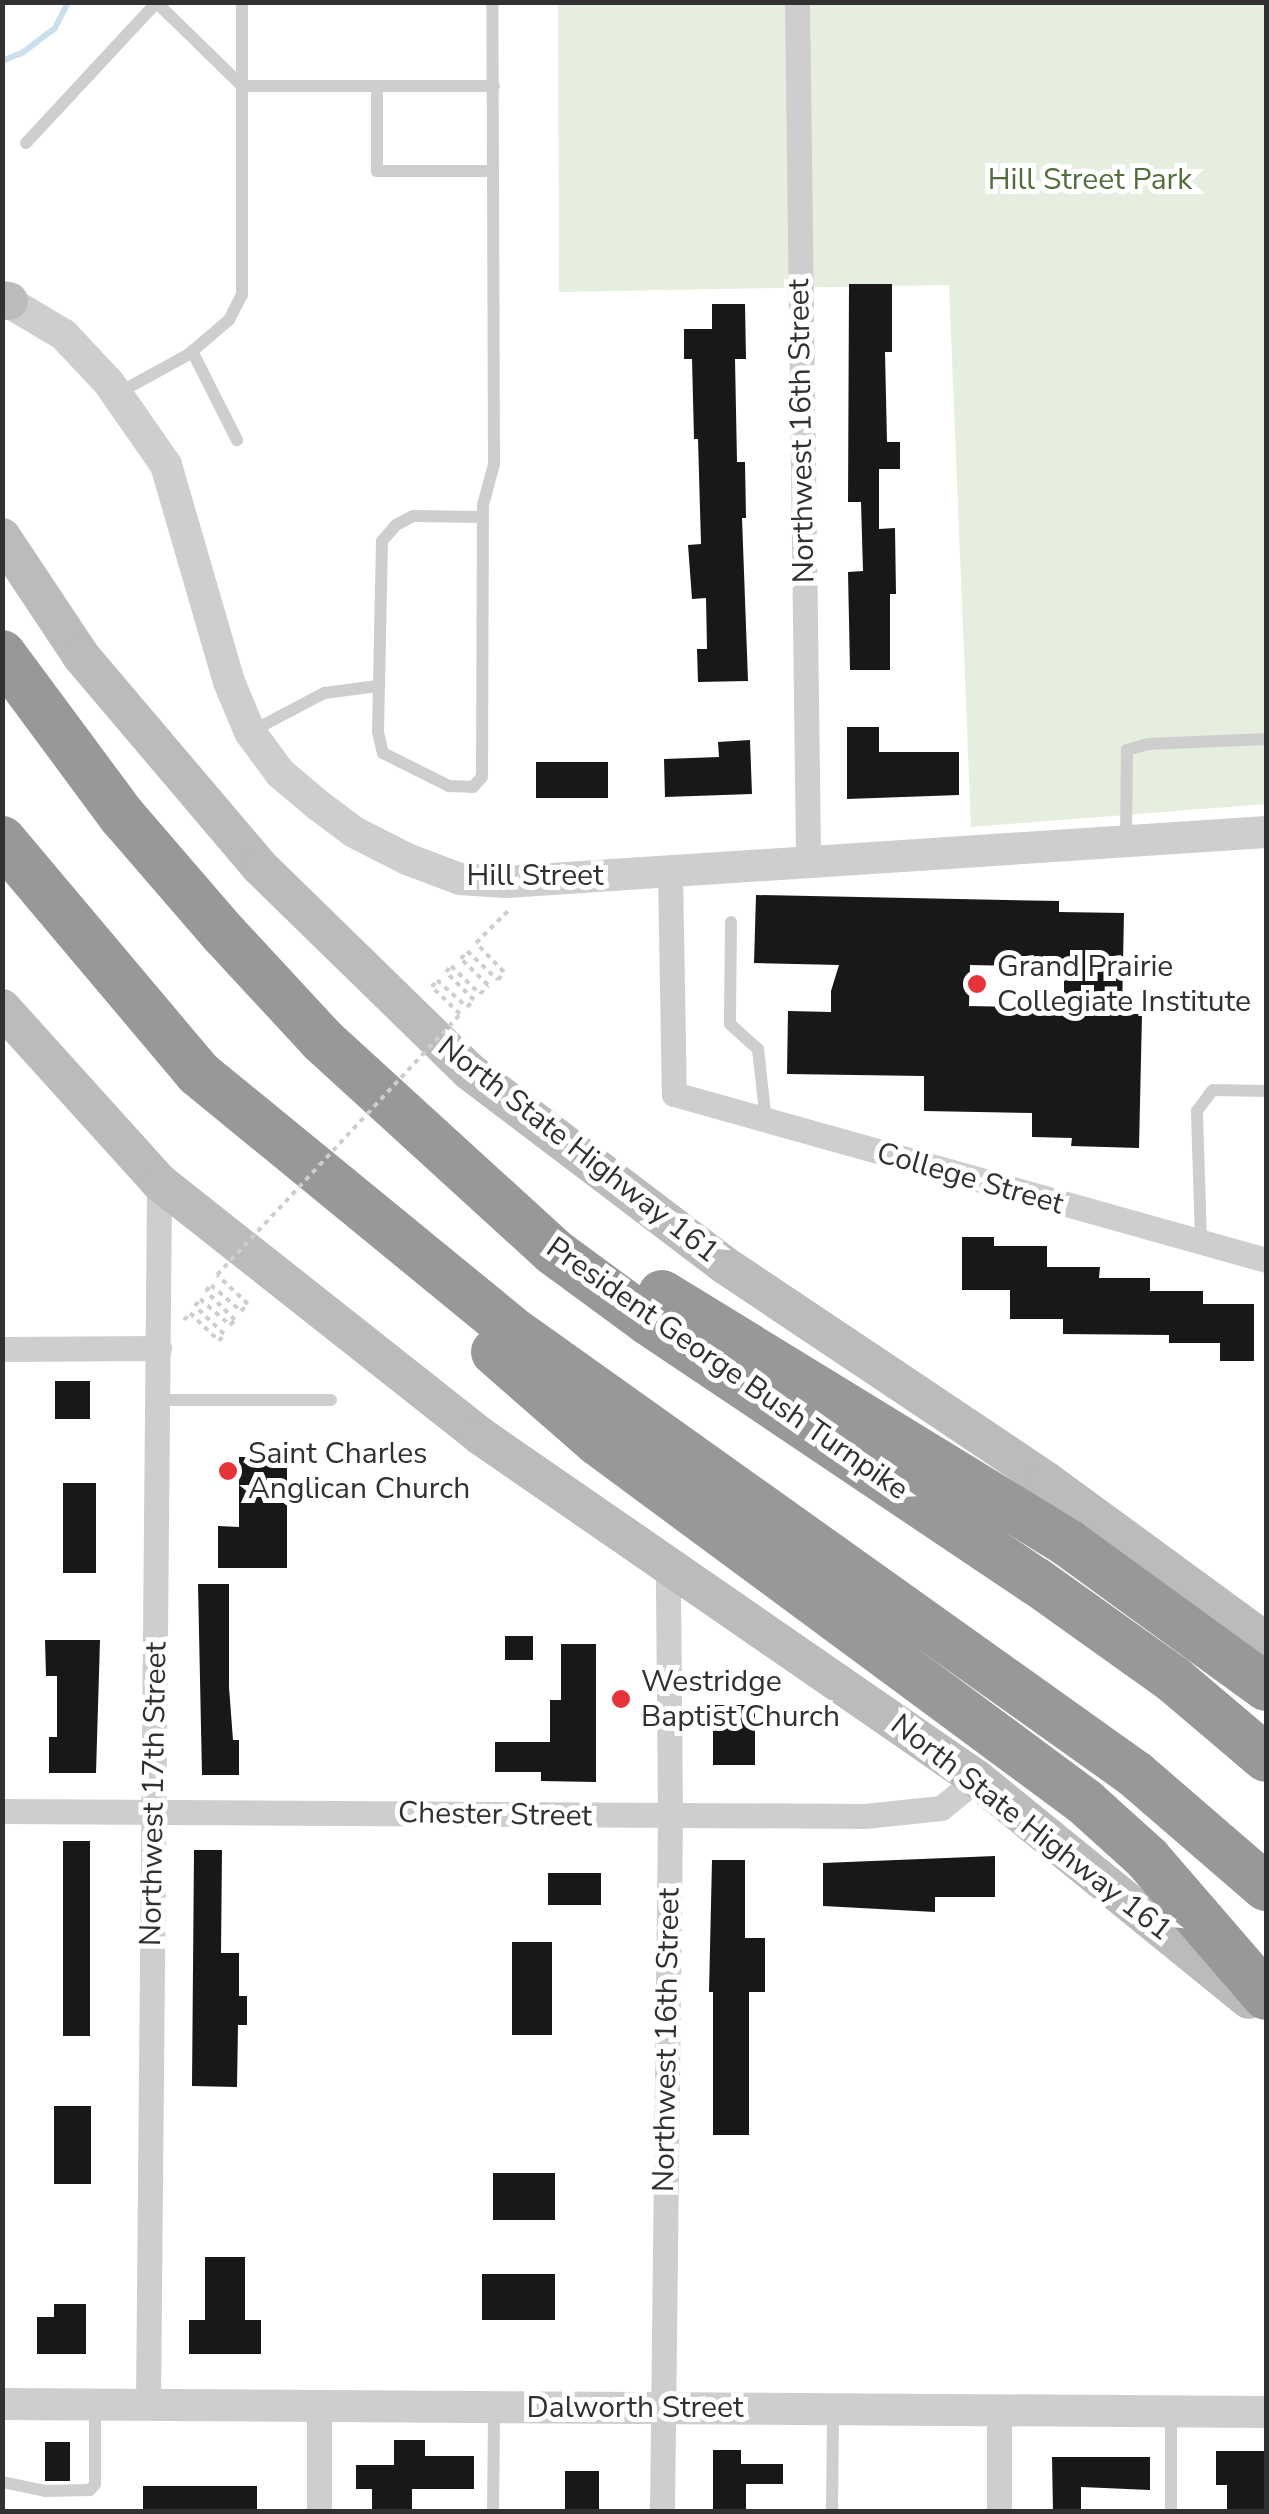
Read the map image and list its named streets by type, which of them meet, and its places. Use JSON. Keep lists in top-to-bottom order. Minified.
{"streets":{"highway":["President George Bush Turnpike"],"main road":["North State Highway 161"],"street":["Northwest 16th Street","Hill Street","College Street","Northwest 17th Street","Chester Street","Dalworth Street"]},"crossings":[["Northwest 16th Street","Hill Street"],["Northwest 16th Street","North State Highway 161"],["Northwest 16th Street","Chester Street"],["Northwest 16th Street","Dalworth Street"],["Hill Street","College Street"],["North State Highway 161","Northwest 17th Street"],["North State Highway 161","Chester Street"],["Northwest 17th Street","Chester Street"],["Northwest 17th Street","Dalworth Street"]],"parks":["Hill Street Park"],"places":["Grand Prairie Collegiate Institute","Saint Charles Anglican Church","Westridge Baptist Church"]}
